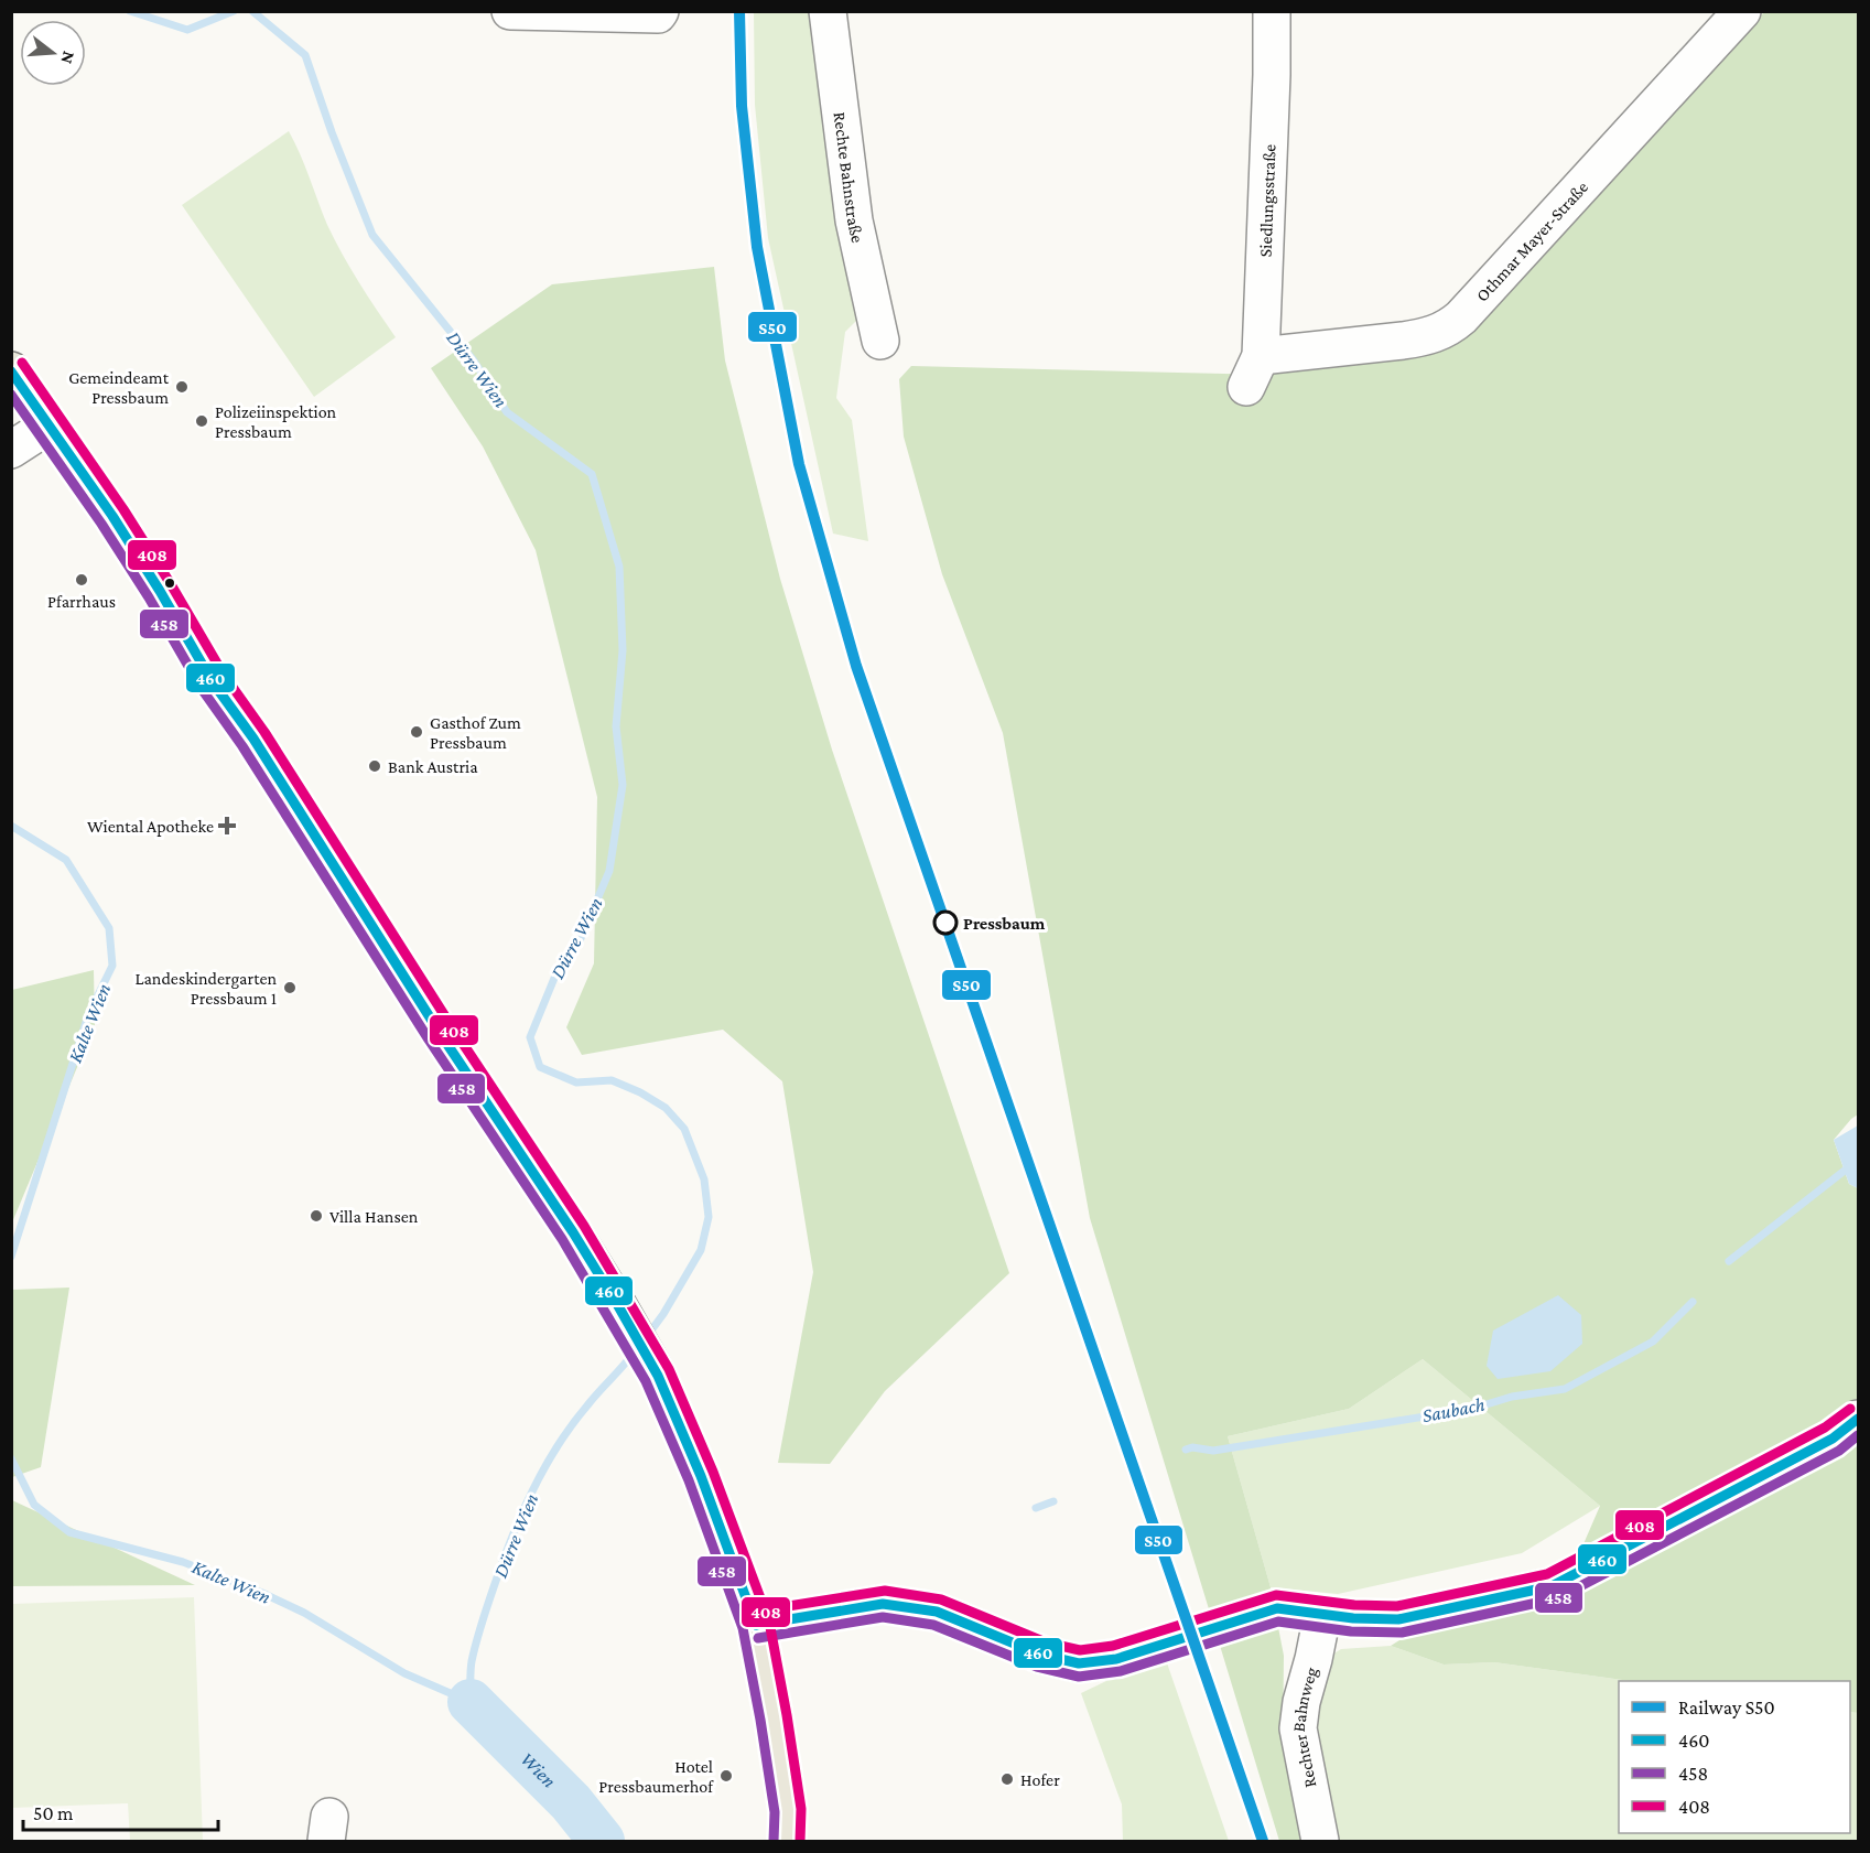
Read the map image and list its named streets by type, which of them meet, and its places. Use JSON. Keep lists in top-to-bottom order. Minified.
{"streets":{"street":["Rechte Bahnstraße","Siedlungsstraße","Othmar Mayer-Straße","Rechter Bahnweg"]},"crossings":[["Siedlungsstraße","Othmar Mayer-Straße"]],"water":["Dürre Wien","Kalte Wien","Saubach","Wien"],"places":{"other":["Gemeindeamt Pressbaum","Polizeiinspektion Pressbaum","Pfarrhaus","Gasthof Zum Pressbaum","Bank Austria","Pressbaum","Landeskindergarten Pressbaum 1","Villa Hansen","Hotel Pressbaumerhof","Hofer"],"health":["Wiental Apotheke"]},"lines":["rail line S50","transit line 408","transit line 460","transit line 458"],"legend":["Railway S50","460","458","408"],"scale_bar":"50 m","north":"right"}
